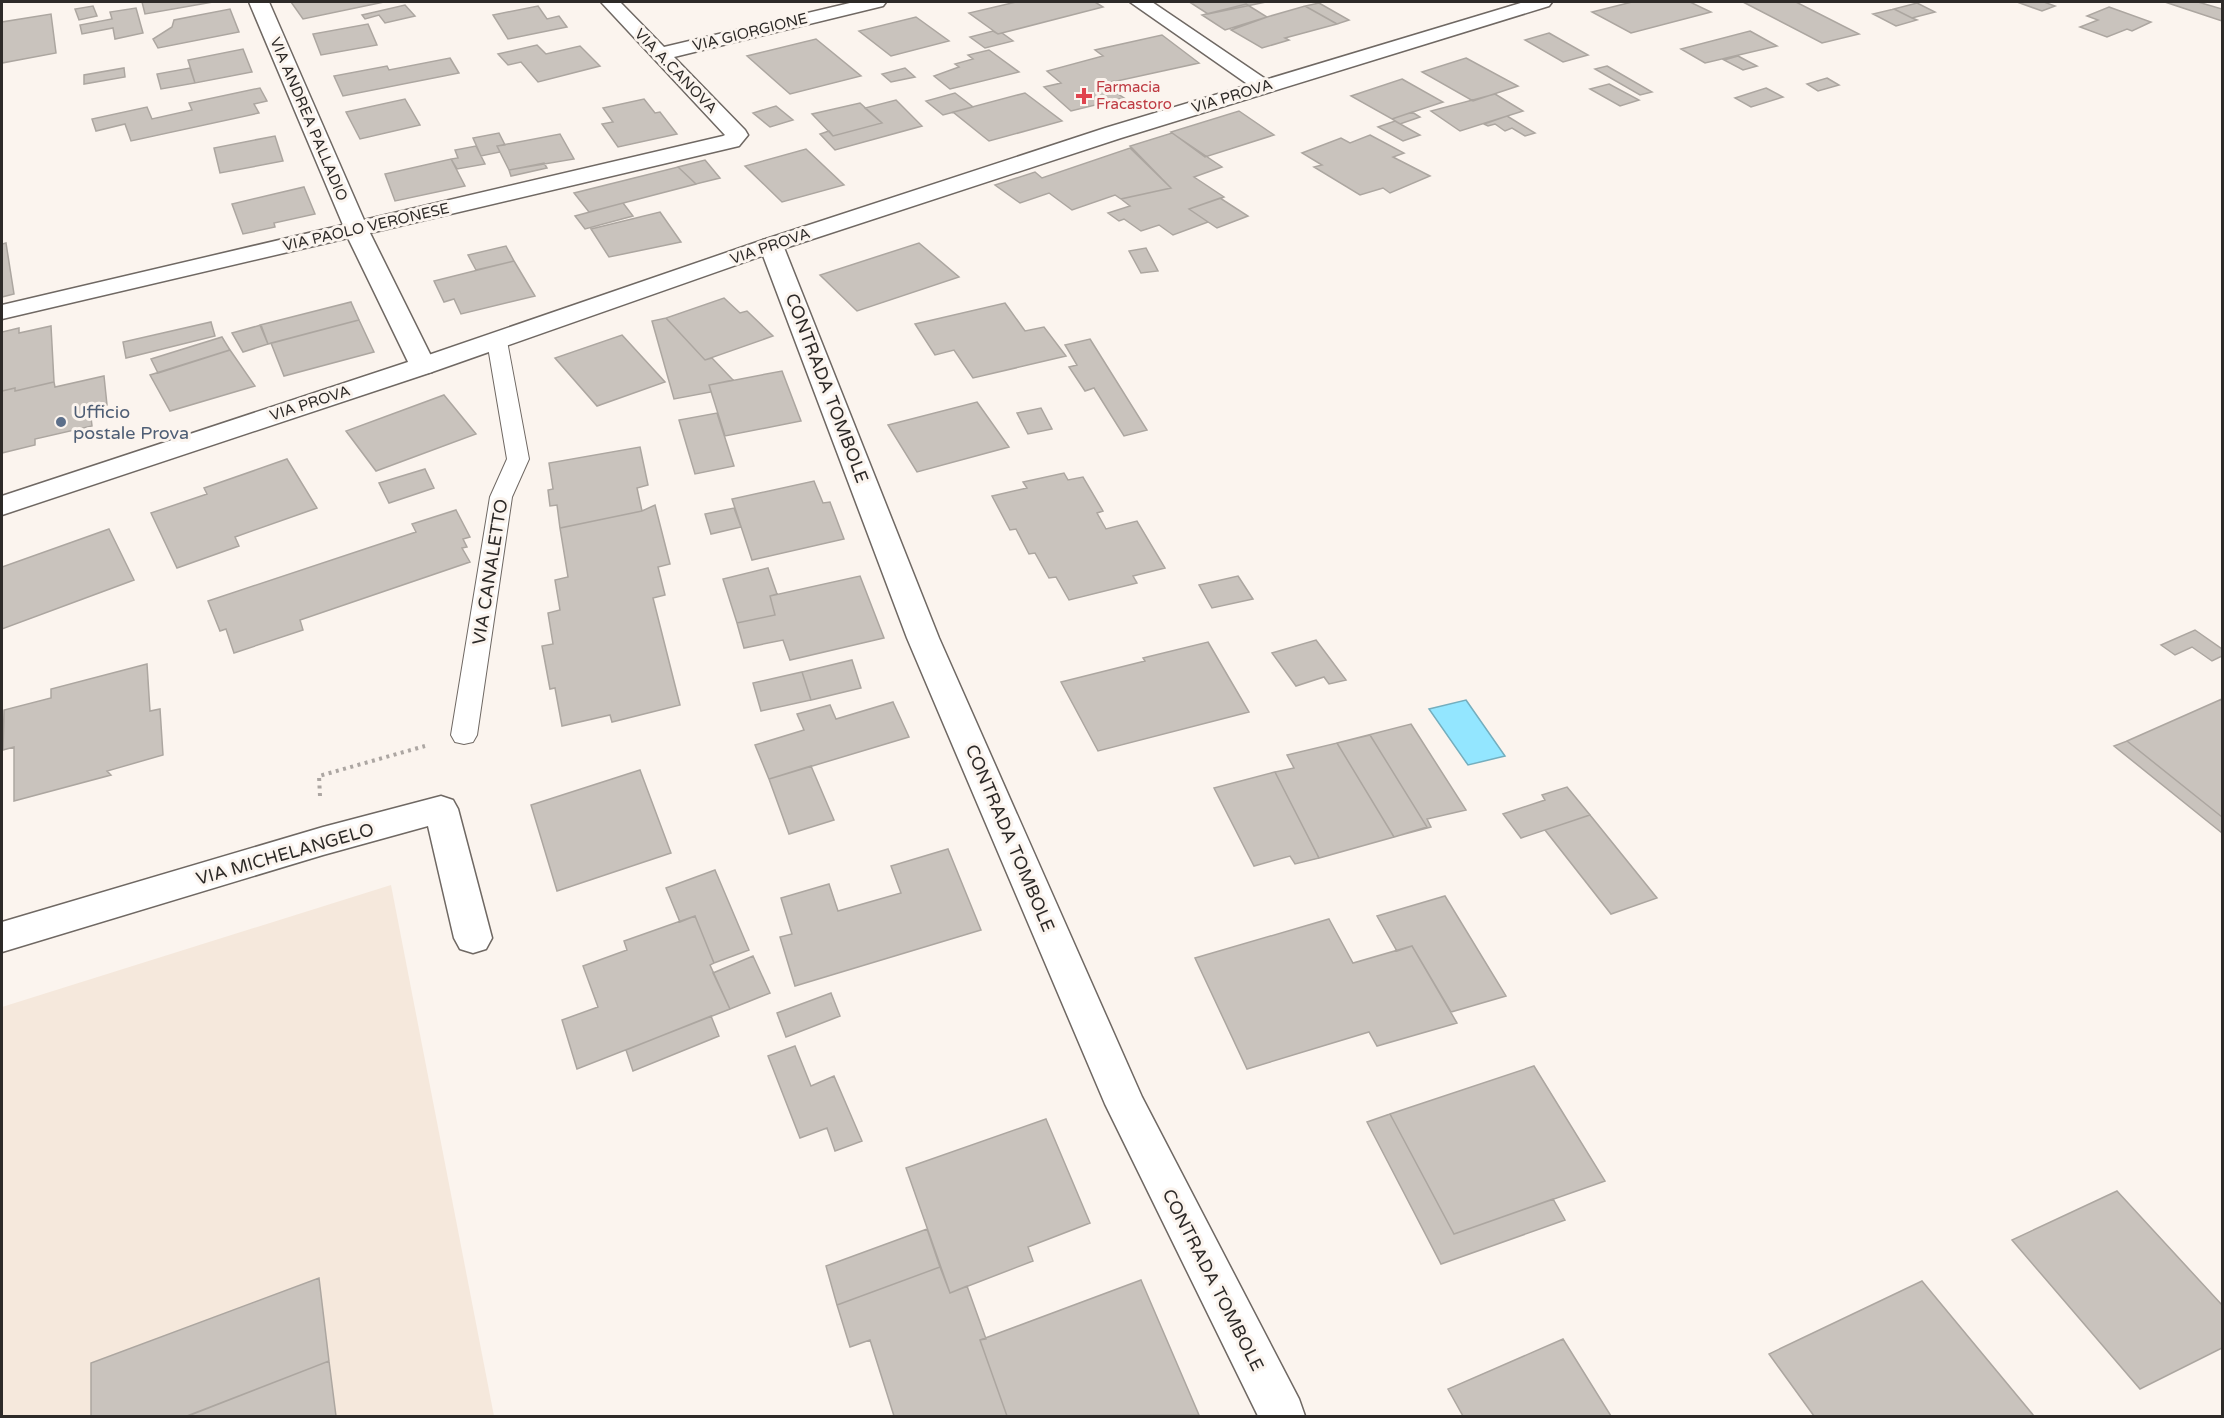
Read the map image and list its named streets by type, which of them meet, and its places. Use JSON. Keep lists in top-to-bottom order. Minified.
{"streets":{"street":["VIA GIORGIONE","VIA A.CANOVA","VIA PROVA","VIA ANDREA PALLADIO","VIA PAOLO VERONESE","CONTRADA TOMBOLE","VIA MICHELANGELO"],"lane":["VIA CANALETTO"]},"crossings":[["VIA GIORGIONE","VIA A.CANOVA"],["VIA A.CANOVA","VIA PAOLO VERONESE"],["VIA PROVA","VIA ANDREA PALLADIO"],["VIA PROVA","CONTRADA TOMBOLE"],["VIA PROVA","VIA CANALETTO"],["VIA ANDREA PALLADIO","VIA PAOLO VERONESE"]],"places":{"health":["Farmacia Fracastoro"],"other":["Ufficio postale Prova"]}}
